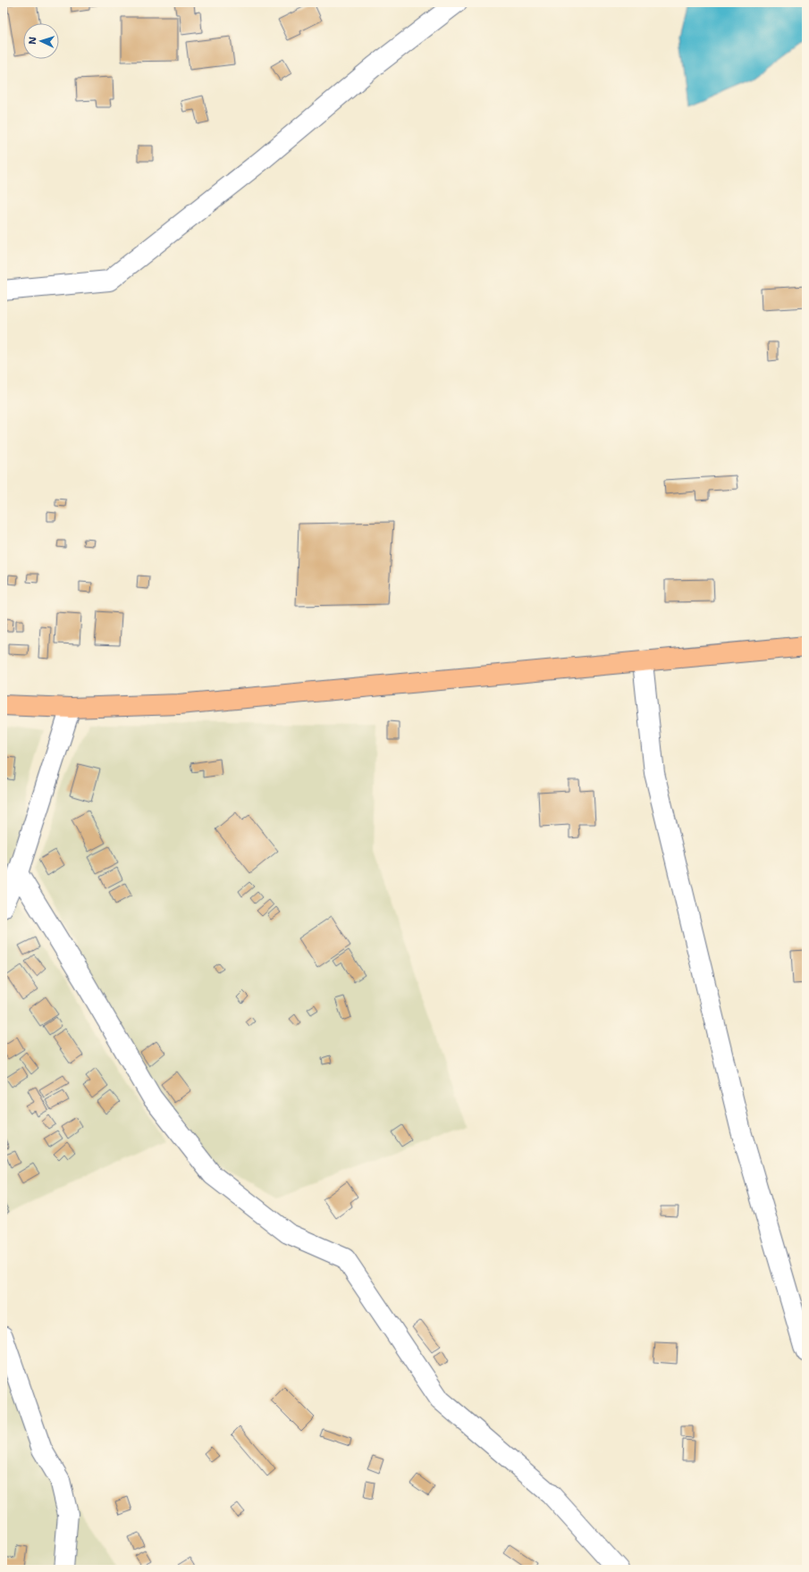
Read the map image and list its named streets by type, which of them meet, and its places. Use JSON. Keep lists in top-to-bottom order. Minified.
{"north":"left"}
